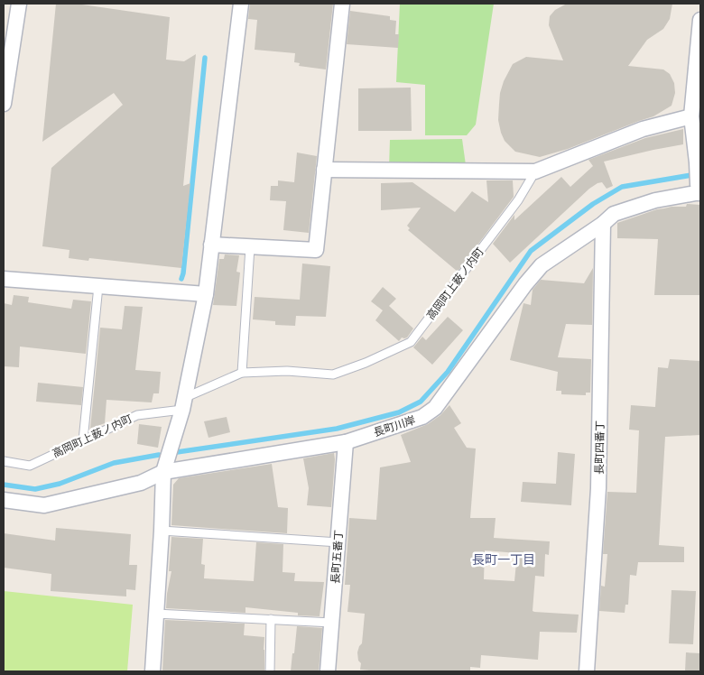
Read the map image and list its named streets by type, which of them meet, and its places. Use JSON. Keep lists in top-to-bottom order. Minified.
{"streets":{"street":["長町川岸","長町四番丁","長町五番丁"],"lane":["高岡町上薮ノ内町"]},"crossings":[["長町川岸","長町四番丁"],["長町川岸","長町五番丁"]],"districts":["長町一丁目"]}
